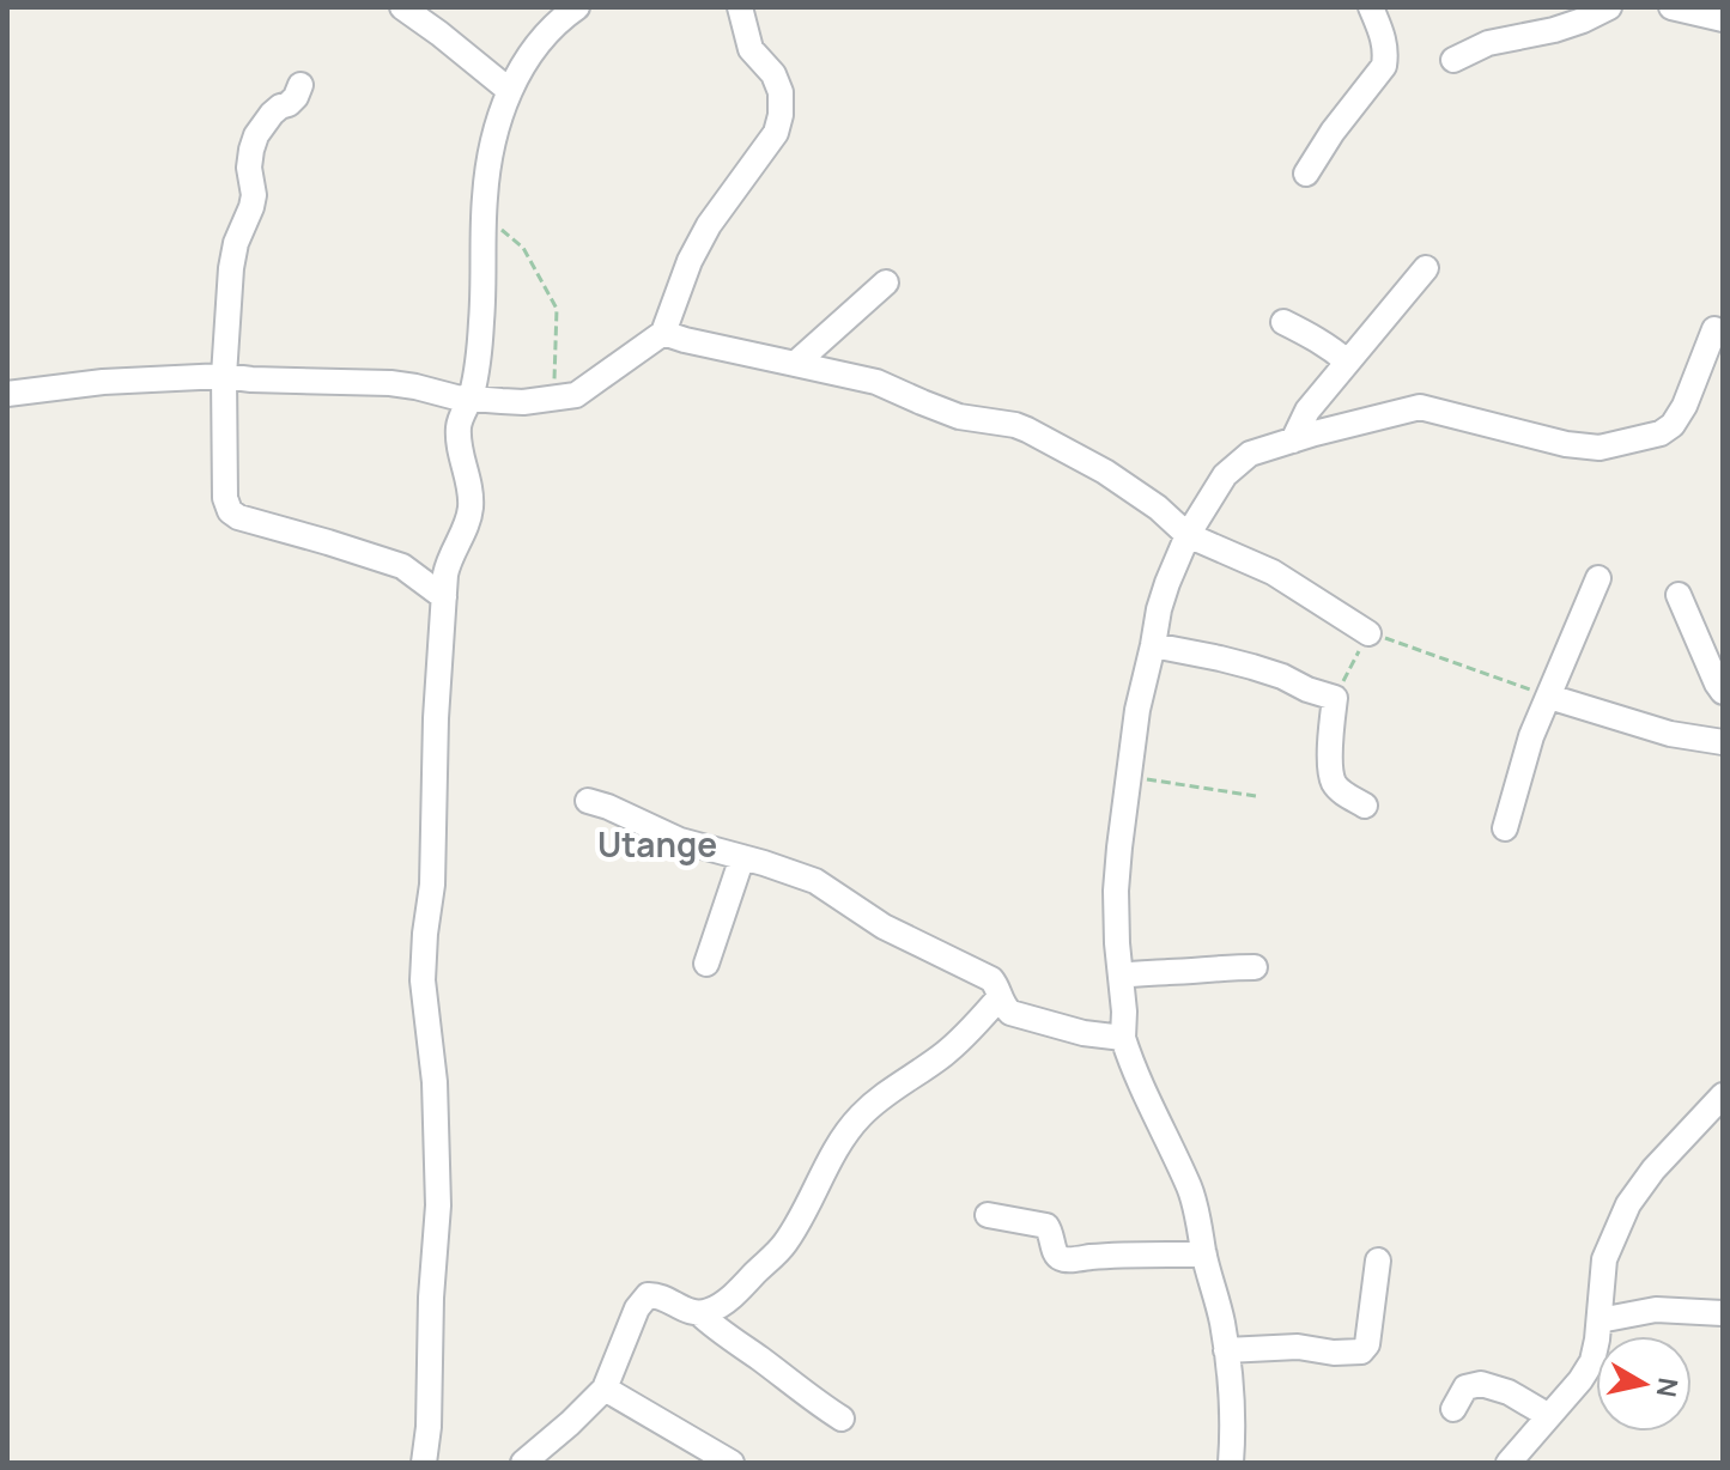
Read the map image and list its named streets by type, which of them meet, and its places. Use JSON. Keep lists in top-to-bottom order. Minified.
{"districts":["Utange"],"north":"right"}
